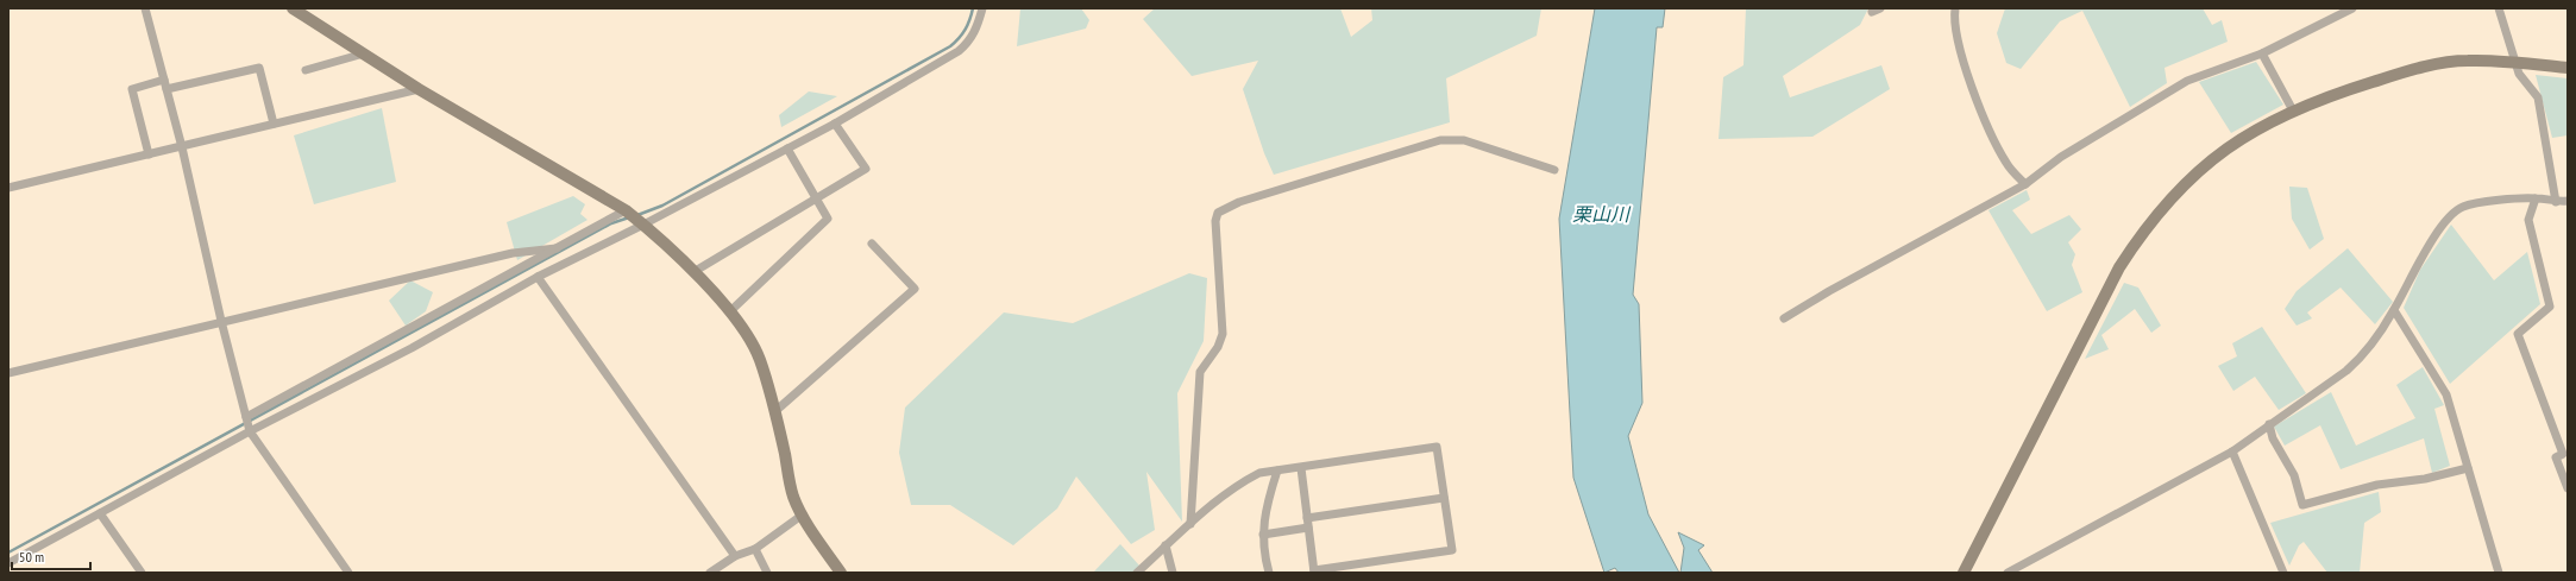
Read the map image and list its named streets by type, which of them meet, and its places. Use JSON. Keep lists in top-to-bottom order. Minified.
{"water":["栗山川"],"scale_bar":"50 m"}
